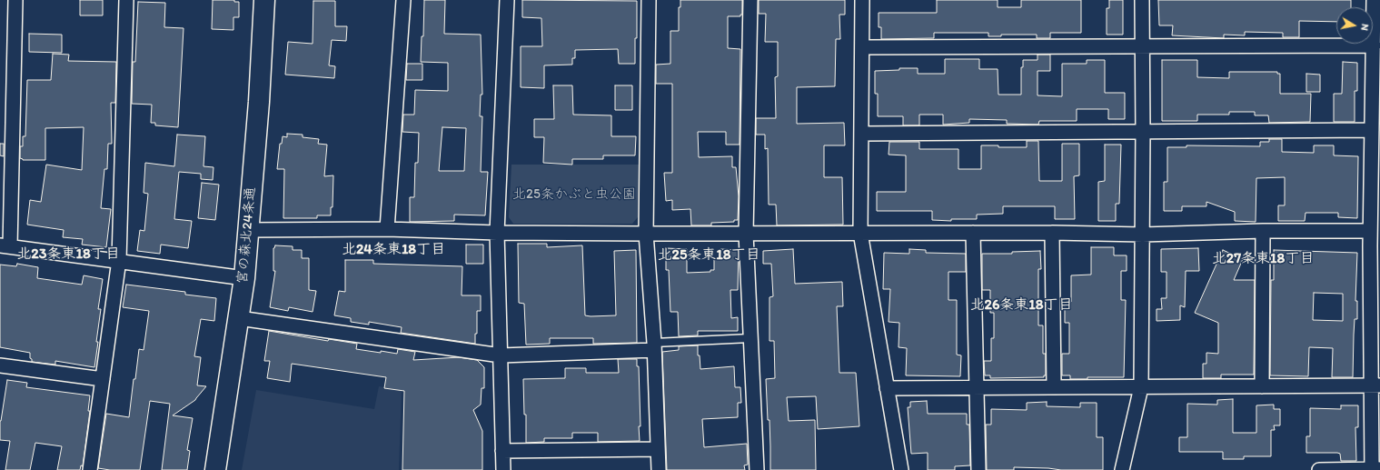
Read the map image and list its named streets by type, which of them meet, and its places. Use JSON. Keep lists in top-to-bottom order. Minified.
{"streets":{"street":["宮の森北24条通"]},"districts":["北24条東18丁目","北23条東18丁目","北25条東18丁目","北27条東18丁目","北26条東18丁目"],"parks":["北25条かぶと虫公園"],"north":"right"}
